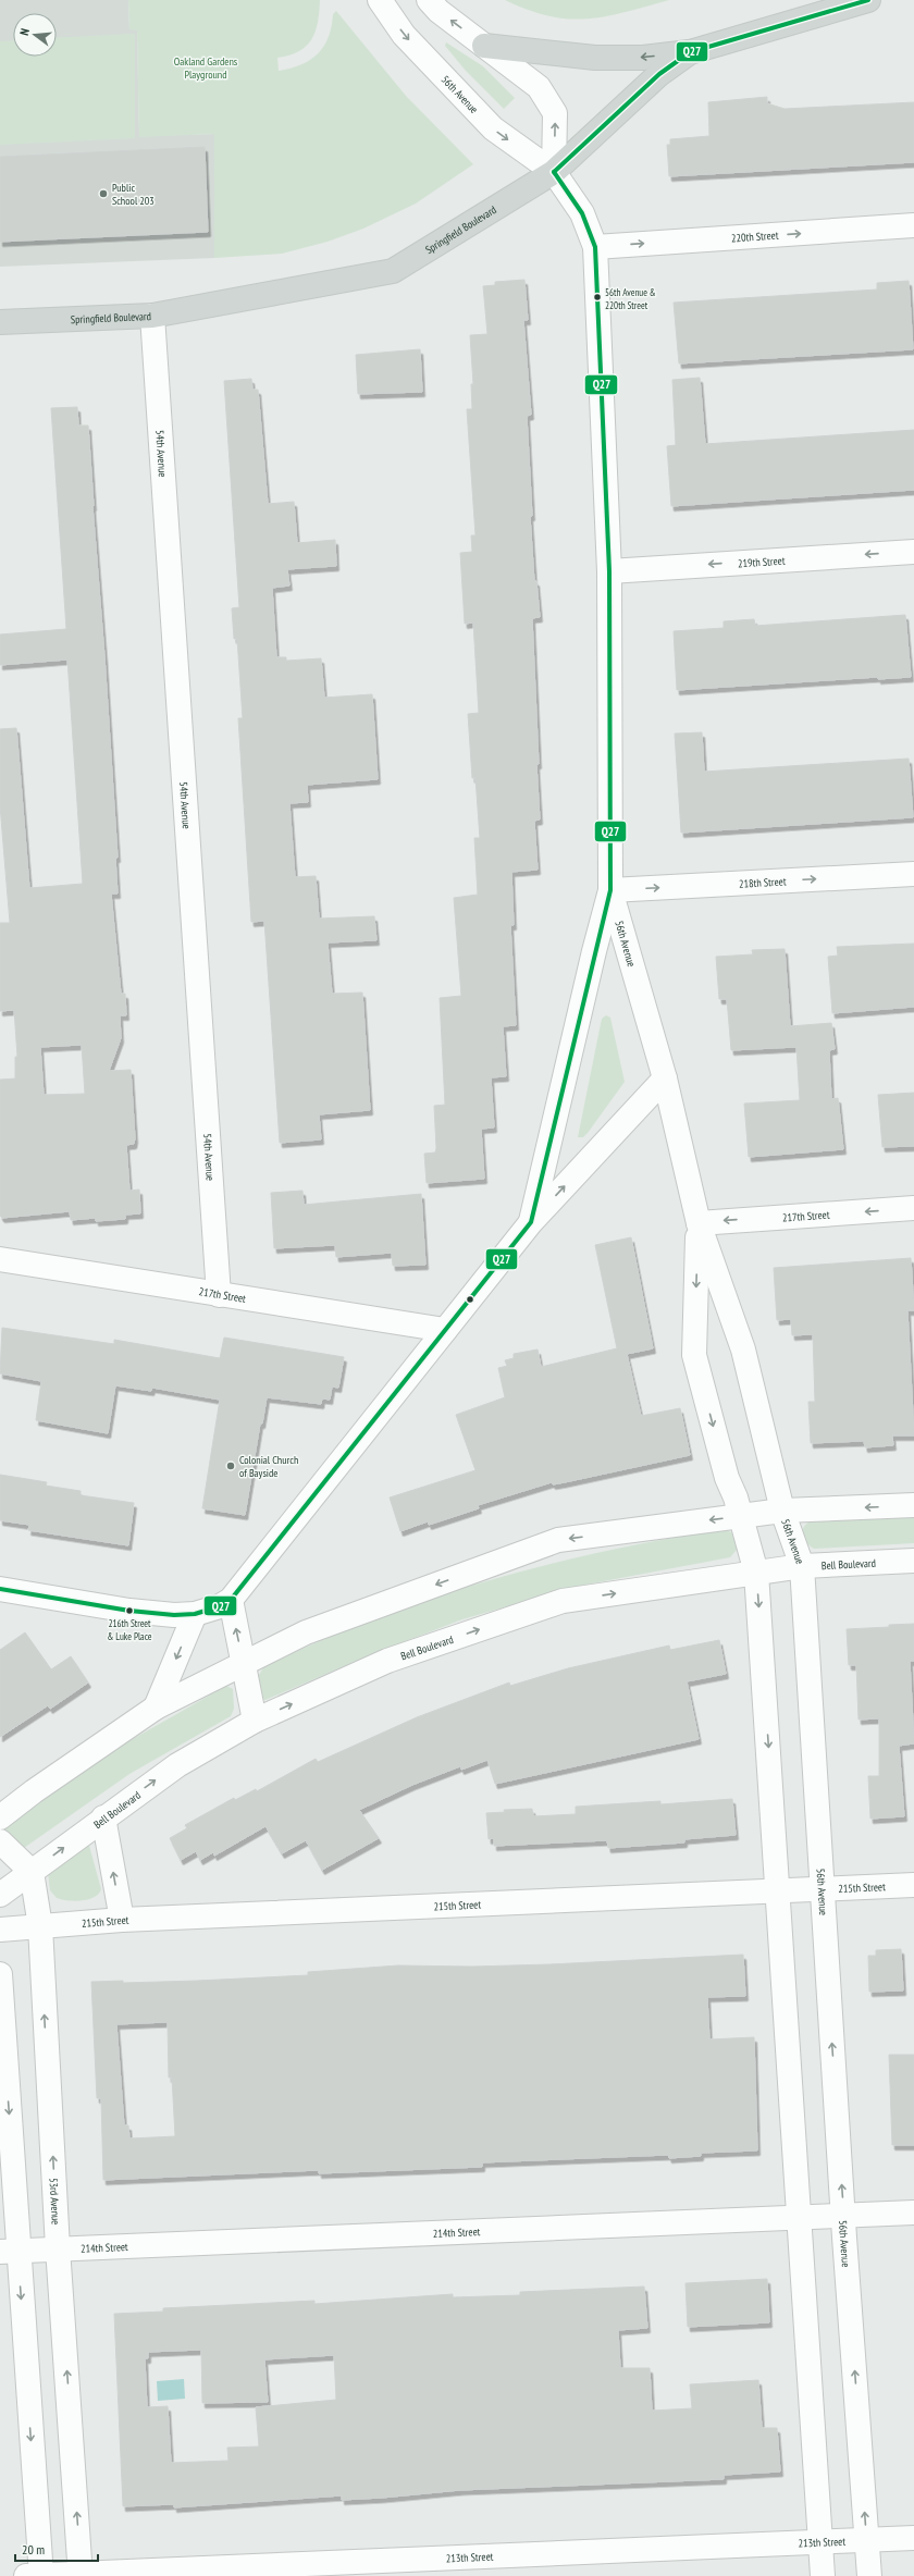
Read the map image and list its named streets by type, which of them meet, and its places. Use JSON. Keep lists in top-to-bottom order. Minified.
{"streets":{"main road":["Springfield Boulevard"],"street":["56th Avenue","220th Street","54th Avenue","219th Street","218th Street","217th Street","Bell Boulevard","215th Street","53rd Avenue","214th Street","213th Street"]},"crossings":[["56th Avenue","Springfield Boulevard"],["56th Avenue","220th Street"],["56th Avenue","219th Street"],["56th Avenue","218th Street"],["56th Avenue","217th Street"],["56th Avenue","Bell Boulevard"],["56th Avenue","215th Street"],["56th Avenue","214th Street"],["56th Avenue","213th Street"],["Springfield Boulevard","54th Avenue"],["54th Avenue","217th Street"],["Bell Boulevard","53rd Avenue"],["215th Street","53rd Avenue"],["53rd Avenue","214th Street"],["53rd Avenue","213th Street"]],"one_way":["220th Street","219th Street","218th Street"],"parks":["Oakland Gardens Playground"],"places":["Public School 203","56th Avenue & 220th Street","Colonial Church of Bayside","216th Street & Luke Place"],"lines":["transit line Q27"],"scale_bar":"20 m","north":"left"}
